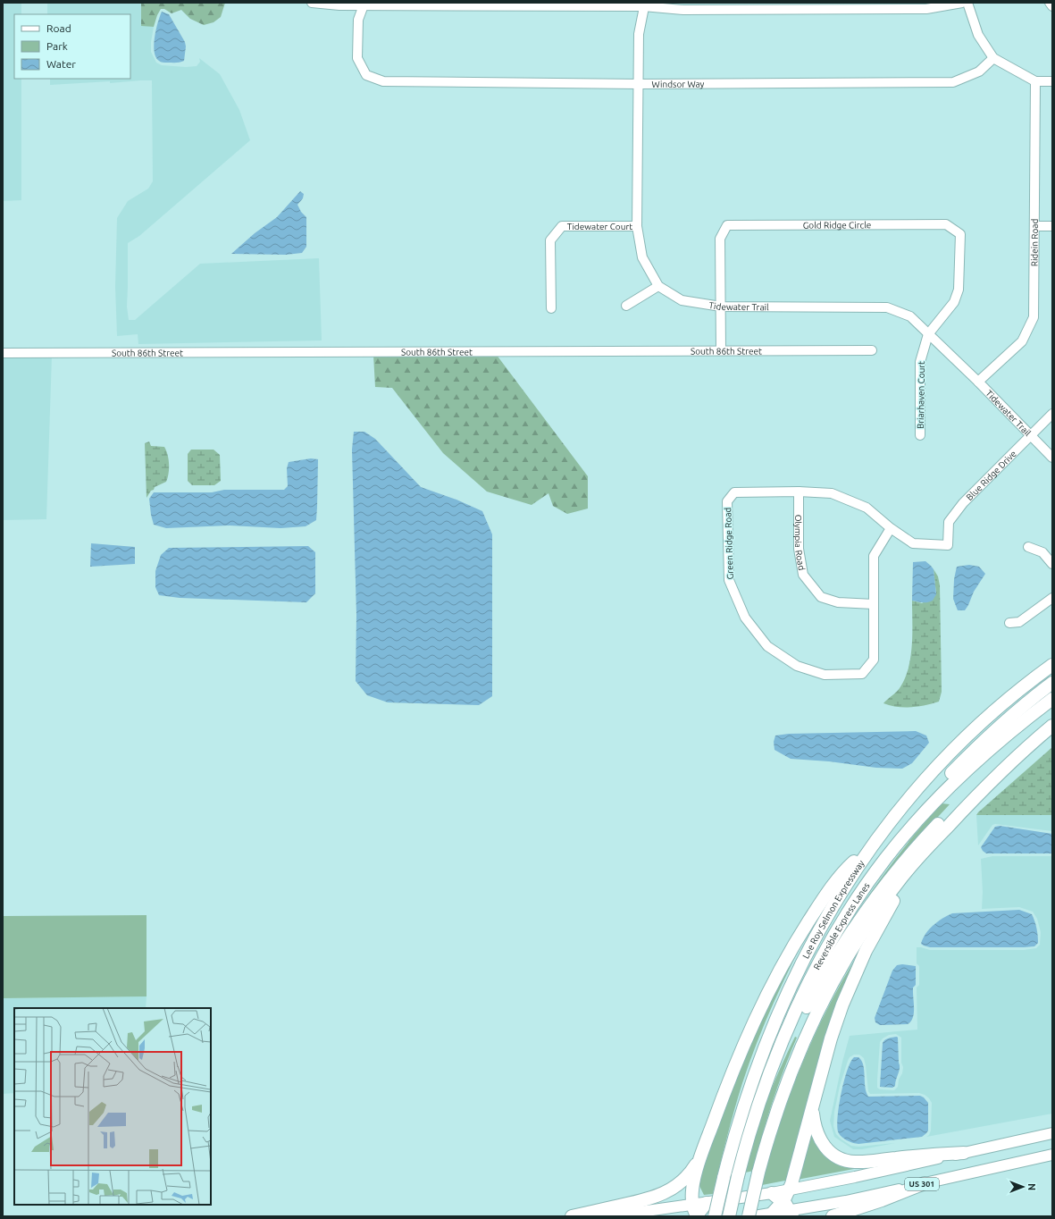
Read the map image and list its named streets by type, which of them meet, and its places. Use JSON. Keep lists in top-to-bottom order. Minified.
{"streets":{"highway":["Lee Roy Selmon Expressway","Reversible Express Lanes"],"main road":["US 301"],"street":["Windsor Way","Gold Ridge Circle","Tidewater Court","Ridein Road","Tidewater Trail","South 86th Street","Briarhaven Court","Blue Ridge Drive","Olympia Road","Green Ridge Road"]},"crossings":[["Windsor Way","Tidewater Trail"],["Gold Ridge Circle","Tidewater Trail"],["Gold Ridge Circle","South 86th Street"],["Gold Ridge Circle","Briarhaven Court"],["Tidewater Court","Tidewater Trail"],["Ridein Road","Tidewater Trail"],["Tidewater Trail","Briarhaven Court"],["Tidewater Trail","Blue Ridge Drive"],["Blue Ridge Drive","Green Ridge Road"],["Olympia Road","Green Ridge Road"]],"legend":["Road","Park","Water"],"north":"right"}
